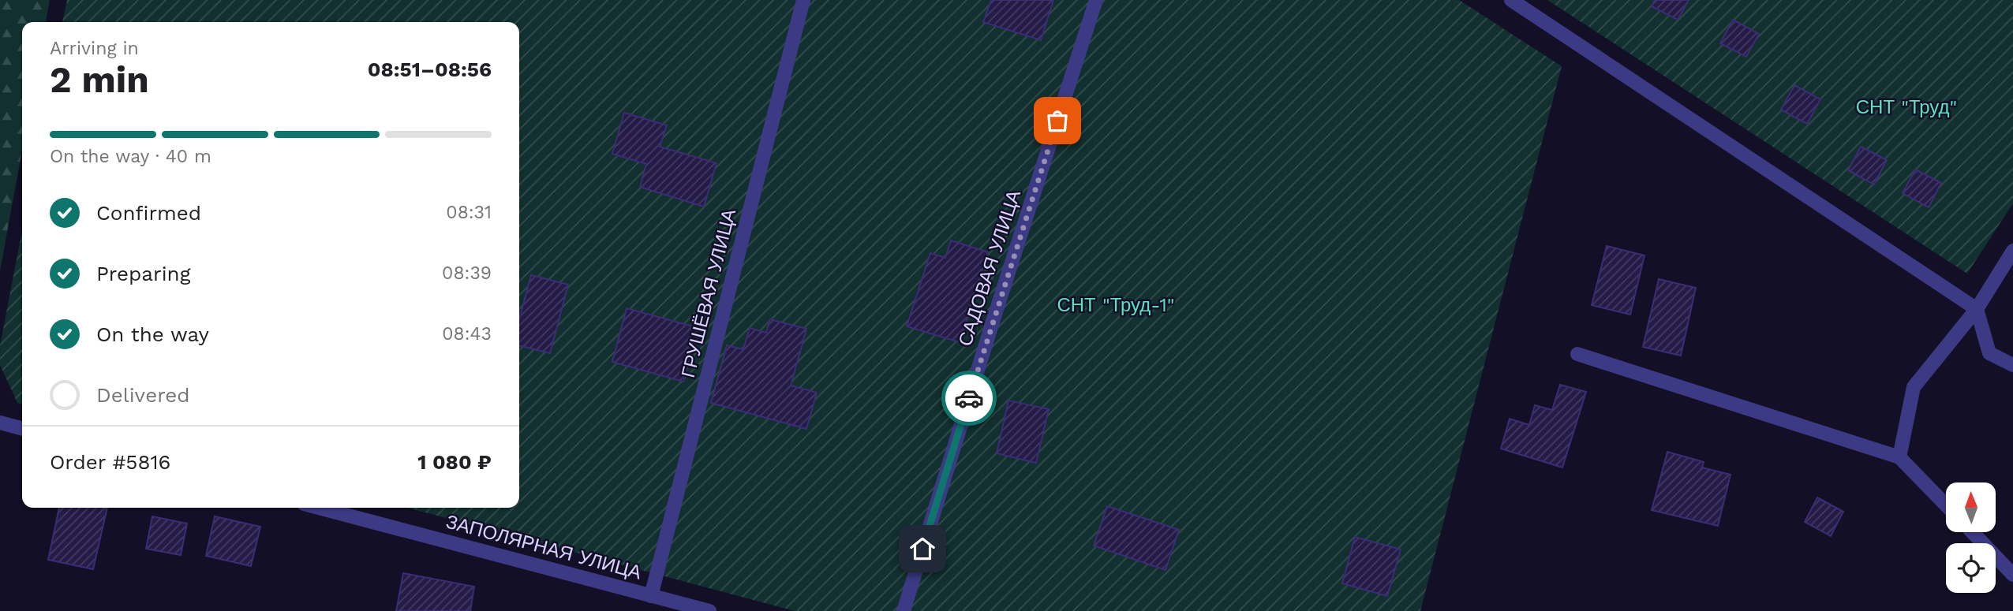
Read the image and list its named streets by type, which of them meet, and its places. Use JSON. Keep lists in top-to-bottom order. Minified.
{"streets":{"street":["САДОВАЯ УЛИЦА","ГРУШЁВАЯ УЛИЦА","ЗАПОЛЯРНАЯ УЛИЦА"]},"crossings":[["ГРУШЁВАЯ УЛИЦА","ЗАПОЛЯРНАЯ УЛИЦА"]],"parks":["СНТ \"Труд\"","СНТ \"Труд-1\""],"north":"top","page":{"heading":["2 min","Arriving in","08:51–08:56"],"panel":["Order #5816","1 080 ₽"],"bar":"On the way · 40 m","list":[["Confirmed","08:31"],["Preparing","08:39"],["On the way","08:43"],"Delivered"]}}
